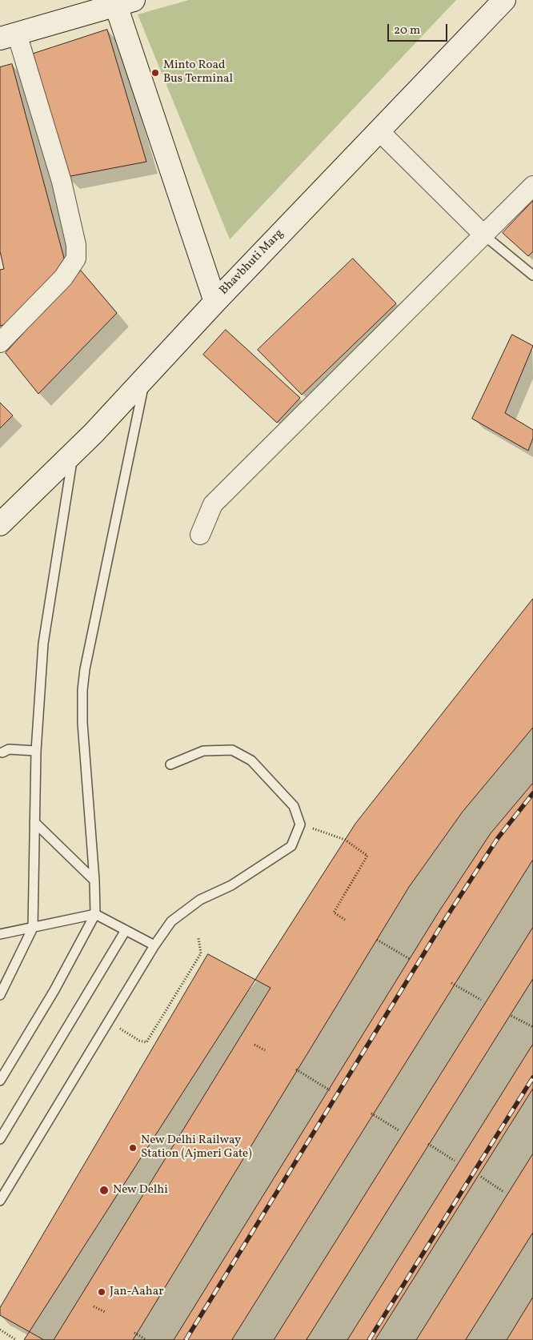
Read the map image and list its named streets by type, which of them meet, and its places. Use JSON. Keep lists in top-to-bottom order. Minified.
{"streets":{"street":["Bhavbhuti Marg"]},"places":["Minto Road Bus Terminal","New Delhi Railway Station (Ajmeri Gate)","New Delhi","Jan-Aahar"],"scale_bar":"20 m"}
